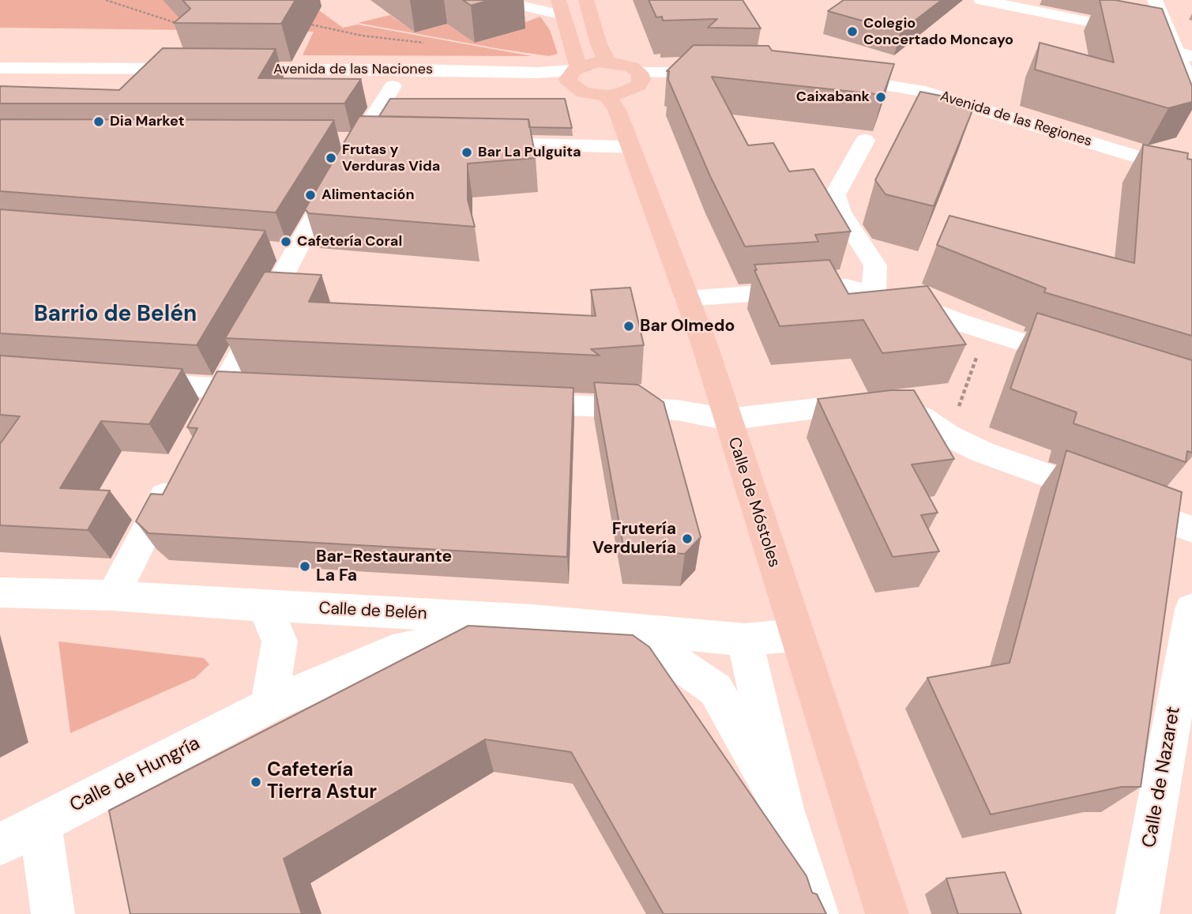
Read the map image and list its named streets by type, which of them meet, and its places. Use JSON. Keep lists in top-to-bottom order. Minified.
{"streets":{"main road":["Calle de Móstoles"],"street":["Avenida de las Naciones","Avenida de las Regiones","Calle de Belén","Calle de Hungría","Calle de Nazaret"]},"crossings":[["Calle de Móstoles","Calle de Belén"]],"districts":["Barrio de Belén"],"places":["Colegio Concertado Moncayo","Caixabank","Dia Market","Bar La Pulguita","Frutas y Verduras Vida","Alimentación","Cafetería Coral","Bar Olmedo","Frutería Verdulería","Bar-Restaurante La Fa","Cafetería Tierra Astur"]}
